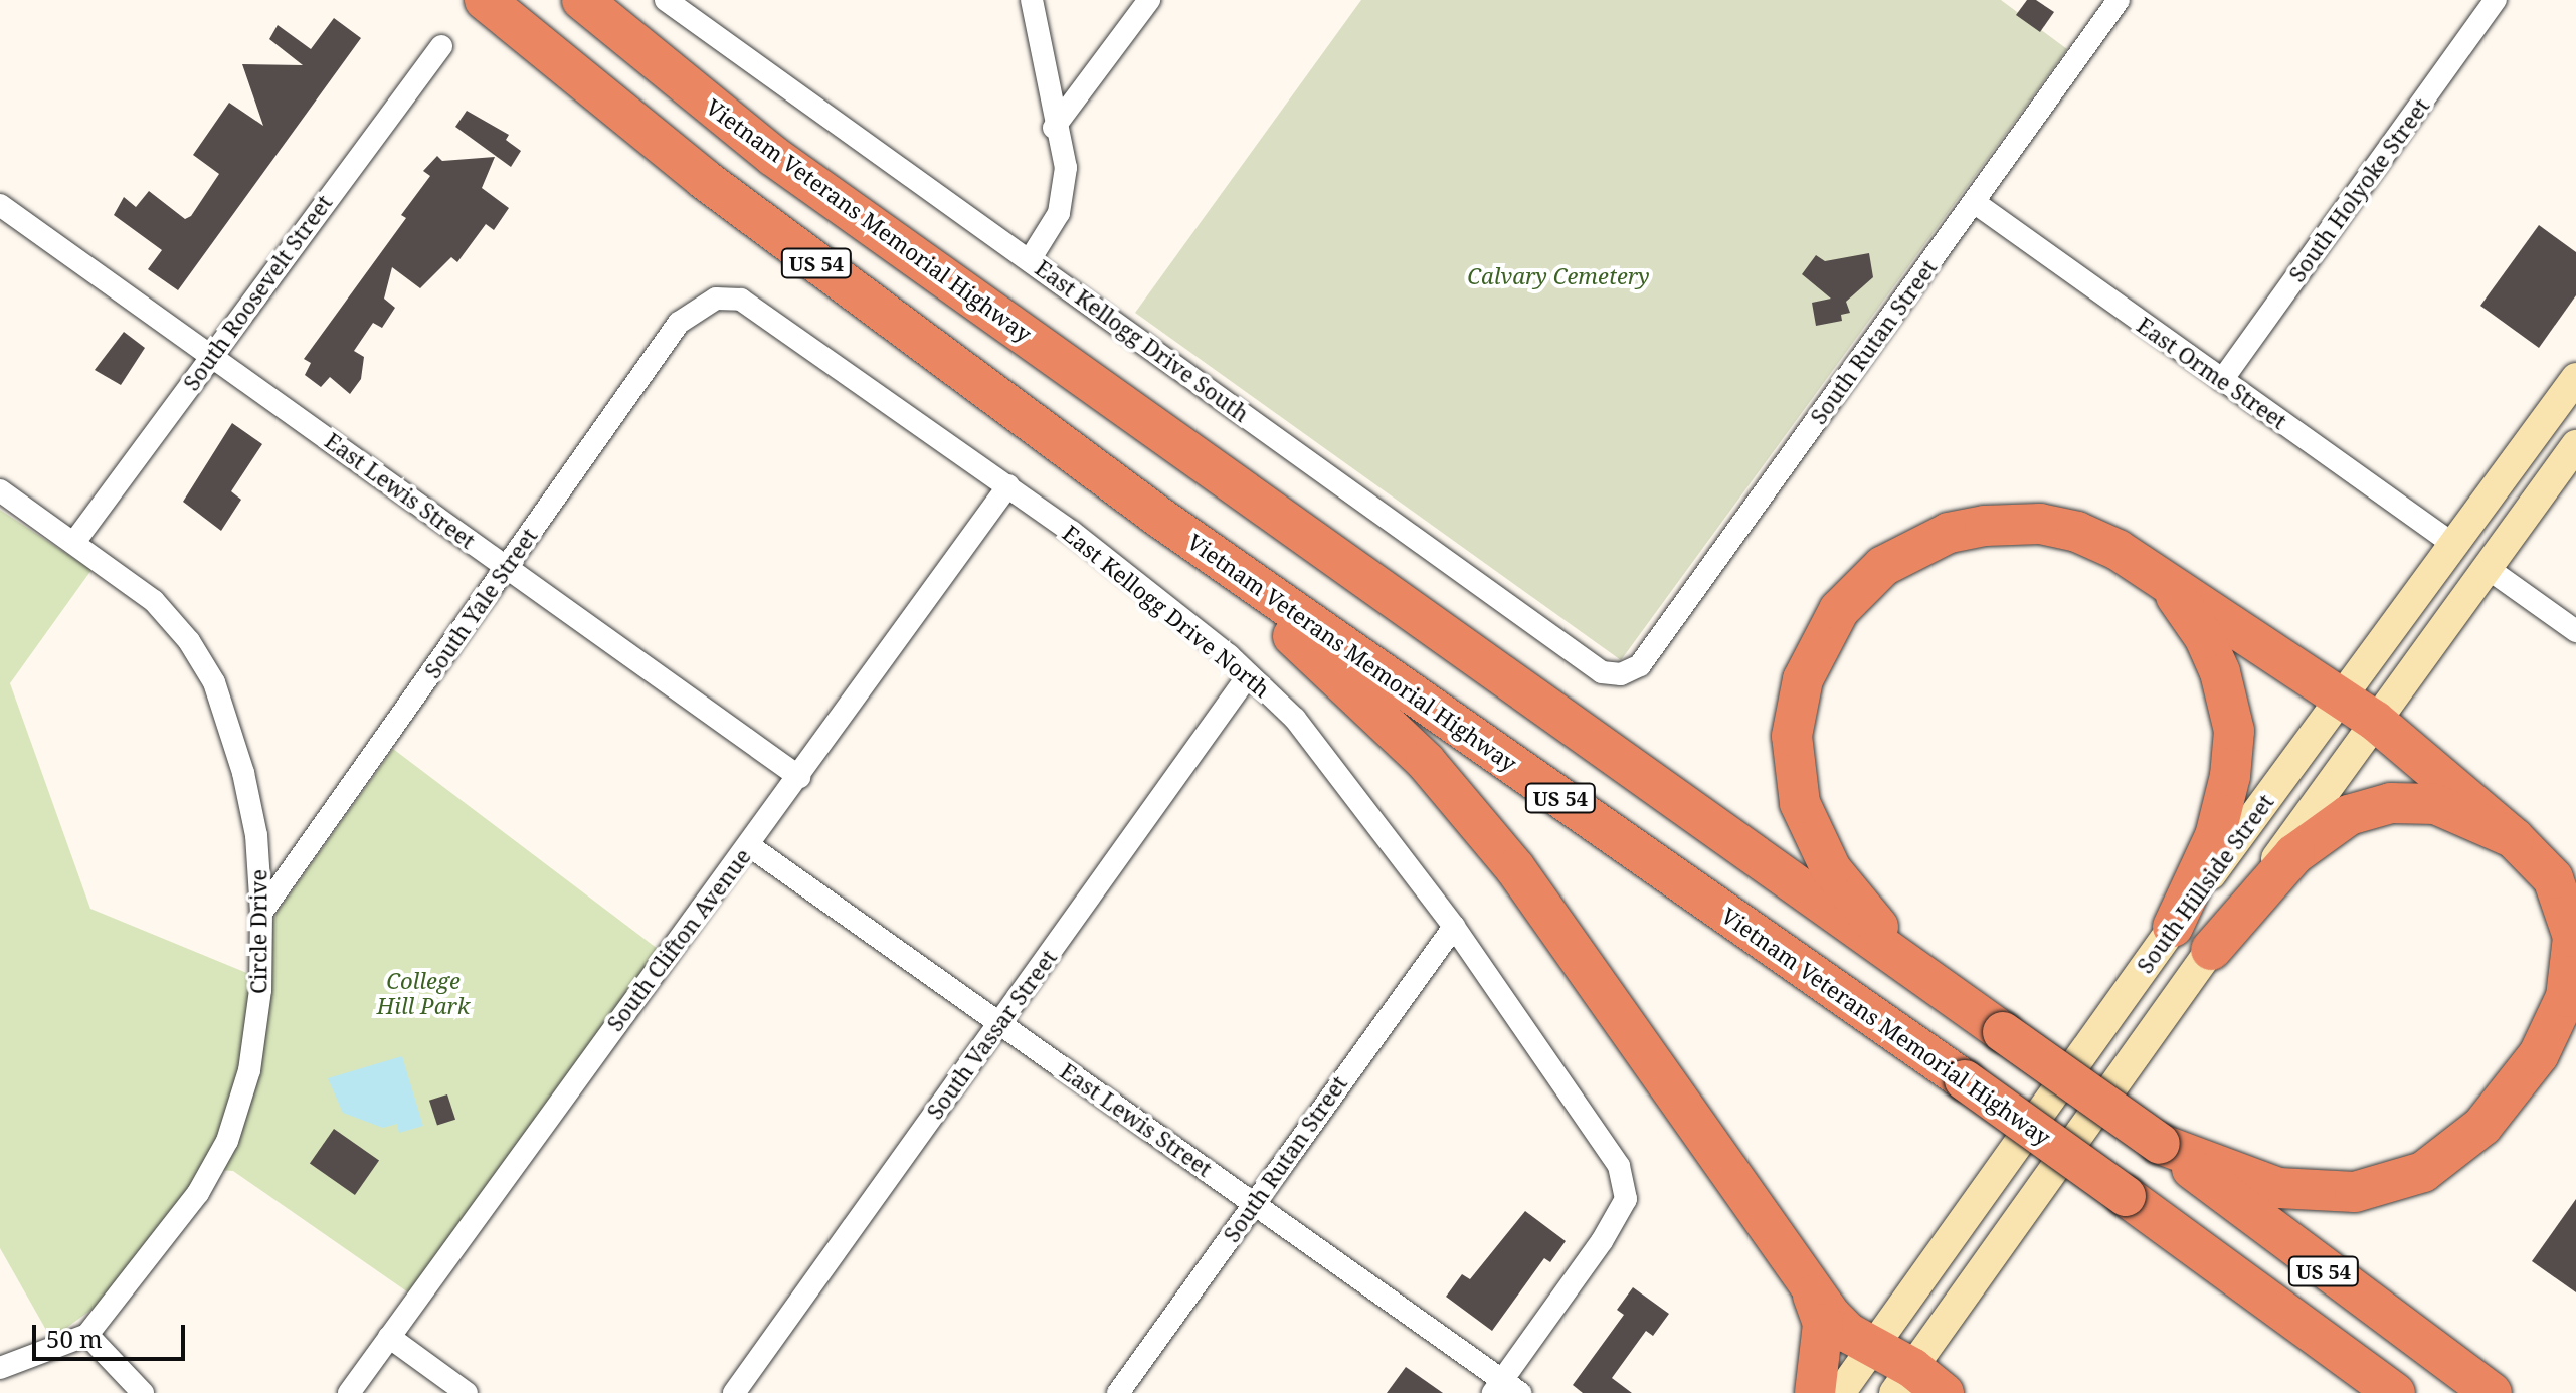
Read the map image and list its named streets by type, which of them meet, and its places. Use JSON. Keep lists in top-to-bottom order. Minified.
{"streets":{"highway":["Vietnam Veterans Memorial Highway","US 54"],"main road":["South Hillside Street"],"street":["South Holyoke Street","South Roosevelt Street","East Kellogg Drive South","South Rutan Street","East Orme Street","East Lewis Street","South Yale Street","East Kellogg Drive North","Circle Drive","South Clifton Avenue","South Vassar Street"]},"crossings":[["South Holyoke Street","East Orme Street"],["South Roosevelt Street","East Lewis Street"],["South Roosevelt Street","Circle Drive"],["East Kellogg Drive South","South Rutan Street"],["South Rutan Street","East Orme Street"],["South Rutan Street","East Lewis Street"],["South Rutan Street","East Kellogg Drive North"],["East Orme Street","South Hillside Street"],["East Lewis Street","South Yale Street"],["East Lewis Street","East Kellogg Drive North"],["East Lewis Street","South Clifton Avenue"],["East Lewis Street","South Vassar Street"],["South Yale Street","East Kellogg Drive North"],["South Yale Street","Circle Drive"],["East Kellogg Drive North","South Clifton Avenue"],["East Kellogg Drive North","South Vassar Street"]],"parks":["Calvary Cemetery","College Hill Park"],"scale_bar":"50 m"}
